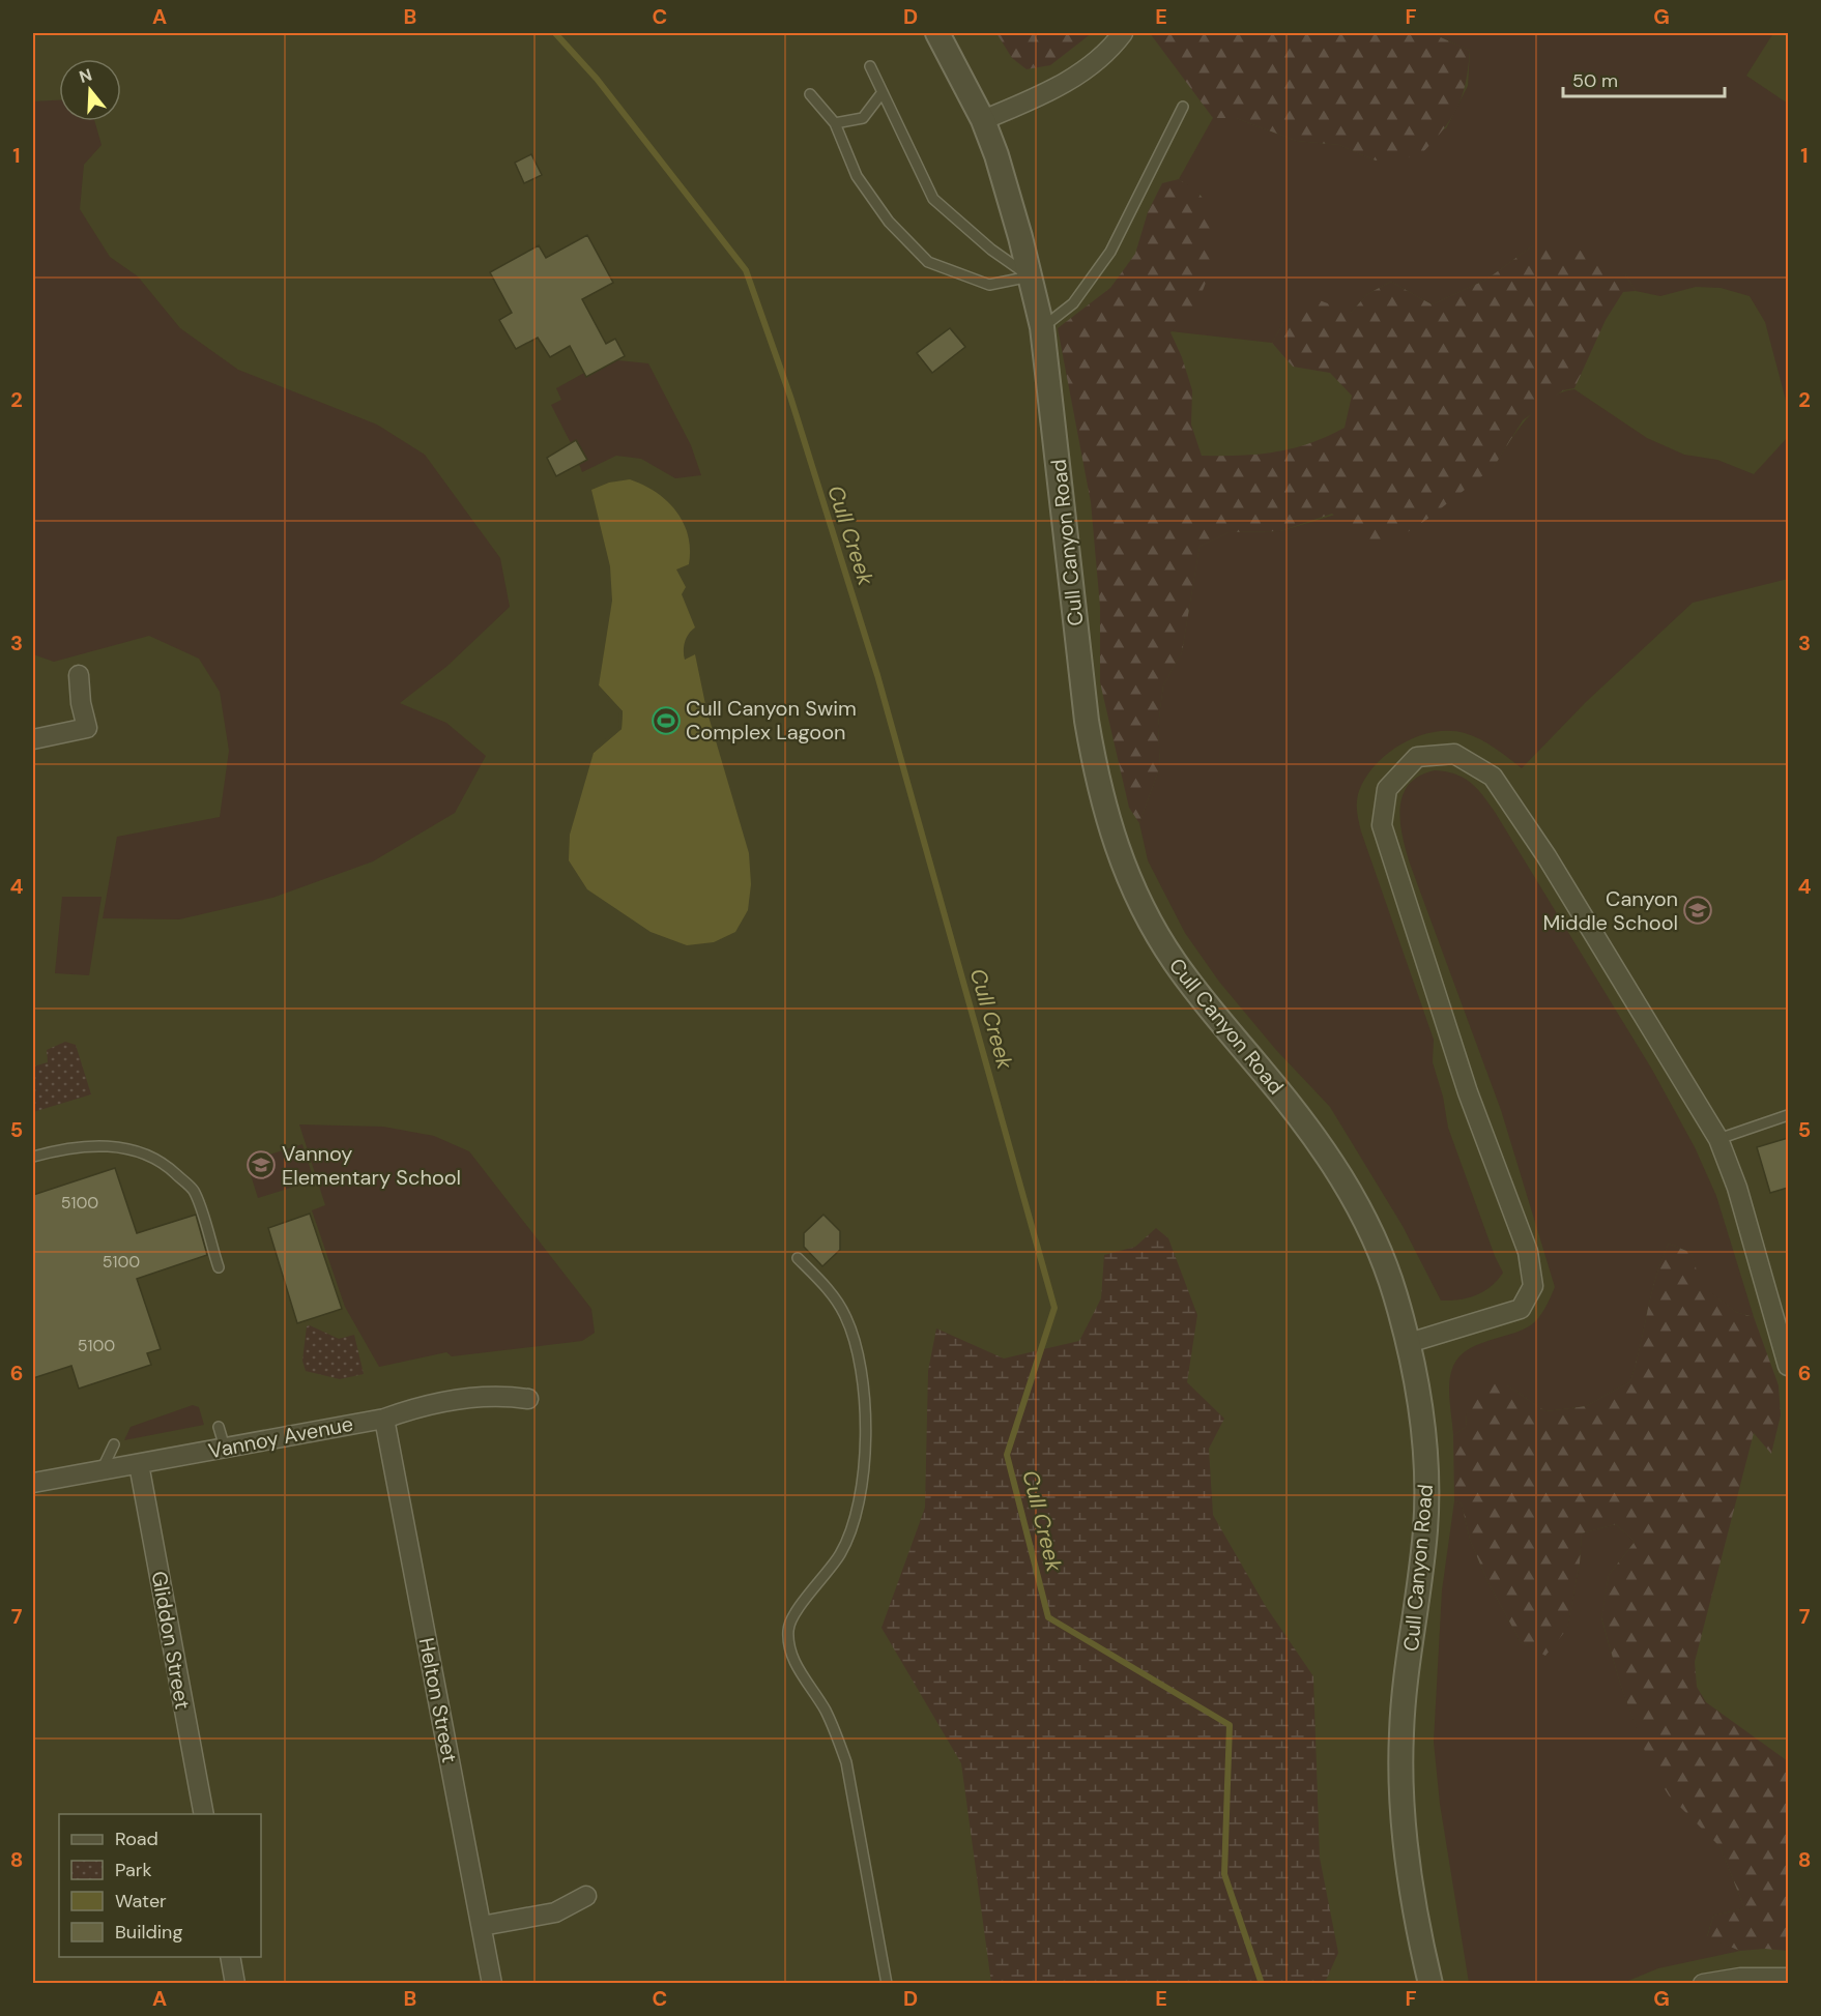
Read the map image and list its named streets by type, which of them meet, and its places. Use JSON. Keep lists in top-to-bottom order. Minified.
{"streets":{"street":["Cull Canyon Road","Vannoy Avenue","Gliddon Street","Helton Street"]},"crossings":[["Vannoy Avenue","Gliddon Street"],["Vannoy Avenue","Helton Street"]],"water":["Cull Creek"],"places":{"sports":["Cull Canyon Swim Complex Lagoon"],"school or university":["Canyon Middle School","Vannoy Elementary School"]},"house_numbers":["5100","5100","5100"],"legend":["Road","Park","Water","Building"],"scale_bar":"50 m","north":"top","grid":{"columns":["A","B","C","D","E","F","G"],"rows":["1","2","3","4","5","6","7","8"]}}
